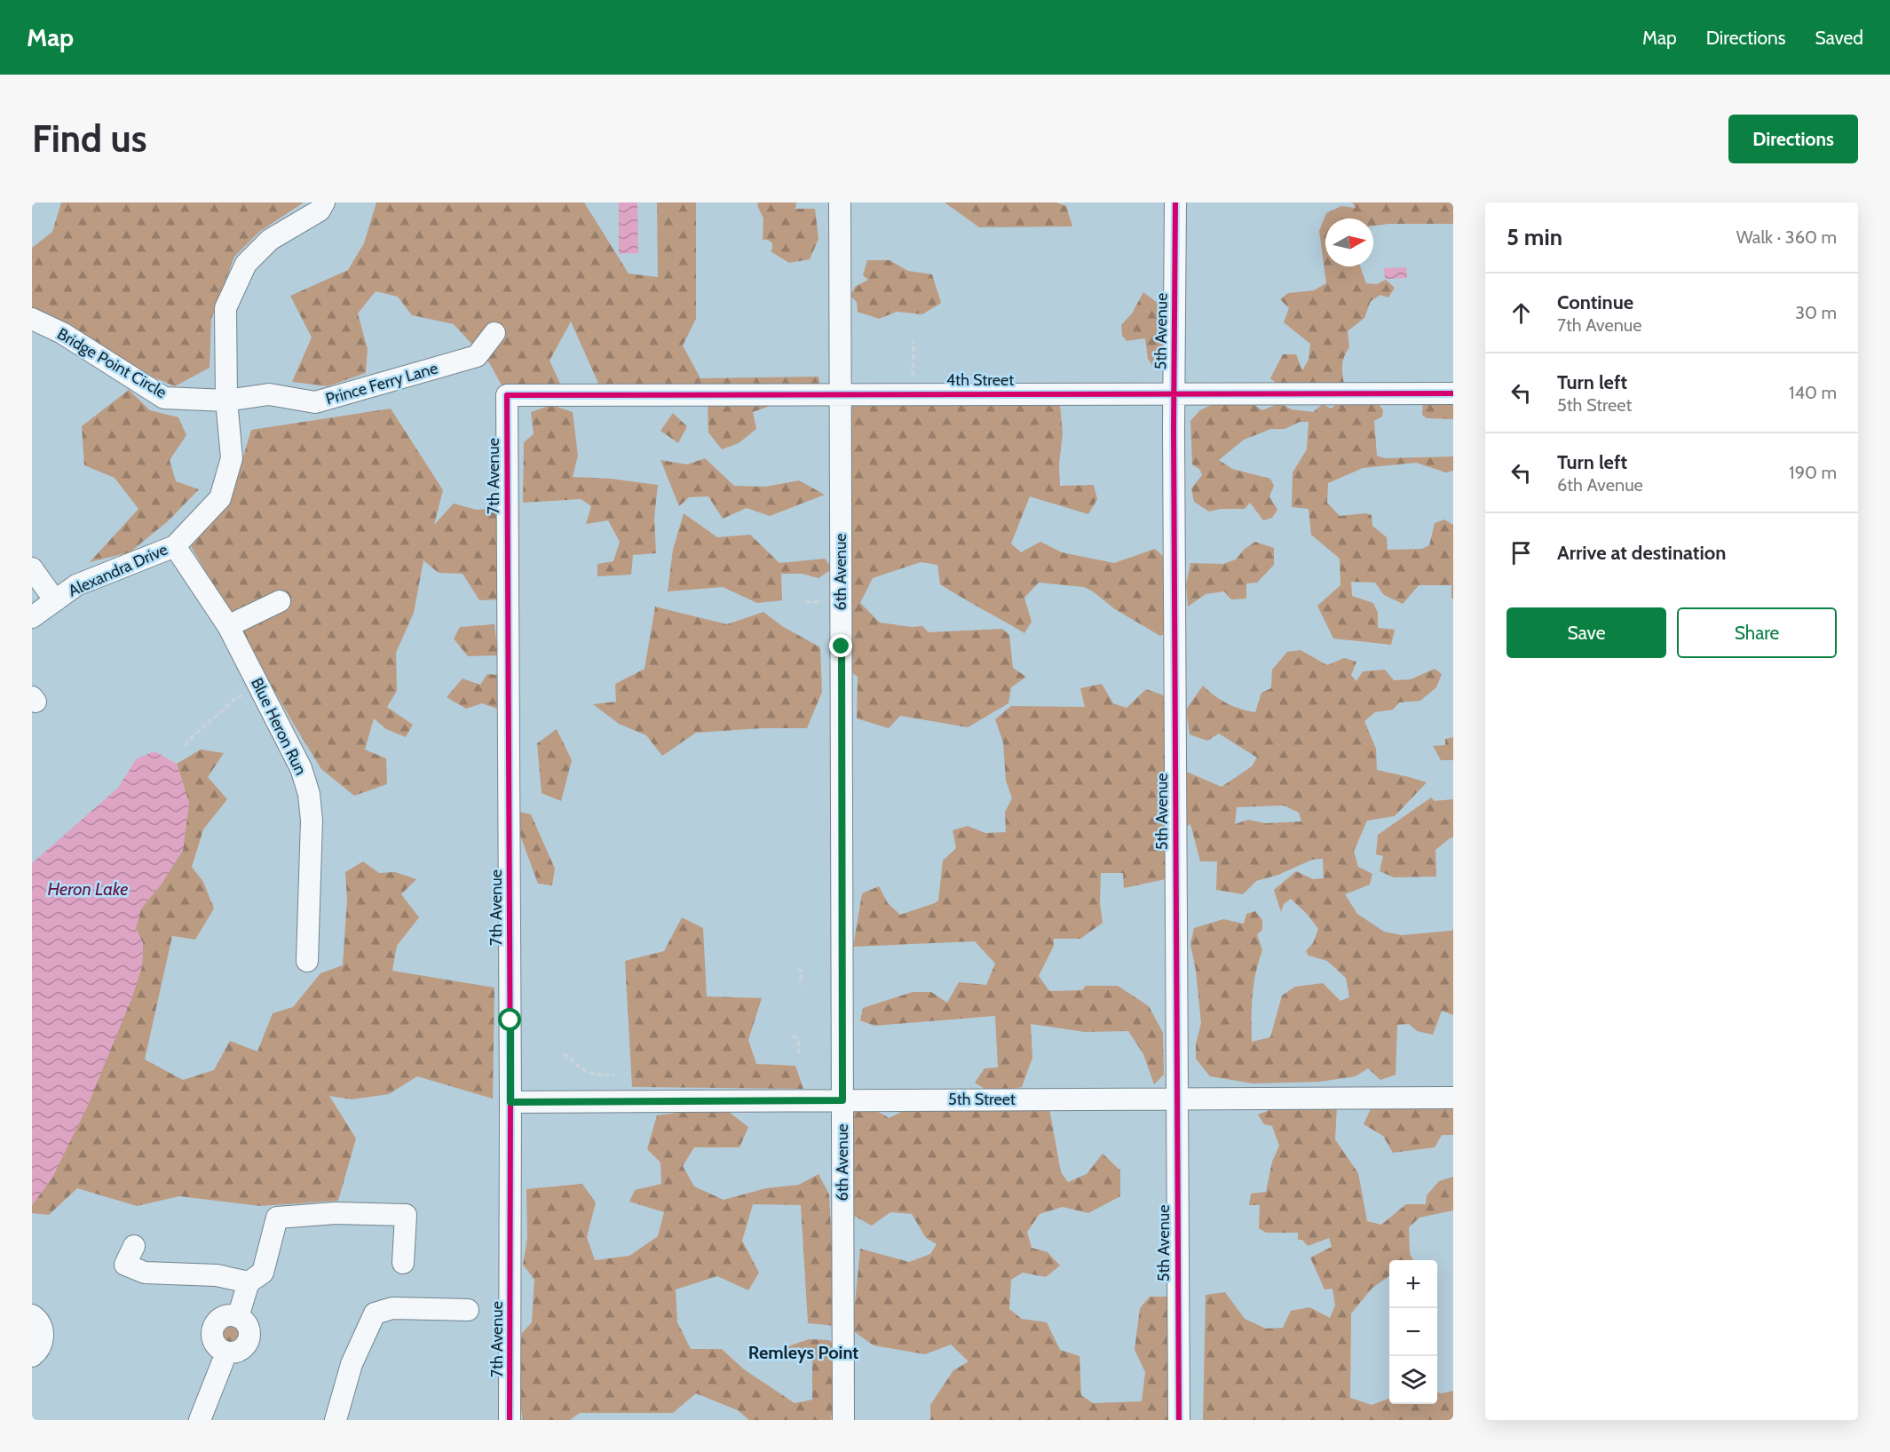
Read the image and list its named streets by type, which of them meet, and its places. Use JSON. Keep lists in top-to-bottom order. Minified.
{"streets":{"street":["5th Avenue","Bridge Point Circle","4th Street","Prince Ferry Lane","7th Avenue","Alexandra Drive","6th Avenue","Blue Heron Run","5th Street"]},"crossings":[["5th Avenue","4th Street"],["5th Avenue","5th Street"],["Bridge Point Circle","Prince Ferry Lane"],["Bridge Point Circle","Alexandra Drive"],["4th Street","7th Avenue"],["4th Street","6th Avenue"],["Prince Ferry Lane","Alexandra Drive"],["7th Avenue","5th Street"],["Alexandra Drive","Blue Heron Run"],["6th Avenue","5th Street"]],"districts":["Remleys Point"],"water":["Heron Lake"],"north":"right","page":{"header":"Map","nav":["Map","Directions","Saved"],"buttons":["Directions",["Save","Share"]],"title":"Find us","heading":["5 min","Walk · 360 m"],"list":[["Continue","7th Avenue","30 m"],["Turn left","5th Street","140 m"],["Turn left","6th Avenue","190 m"],"Arrive at destination"],"map_buttons":["+","−"]}}
